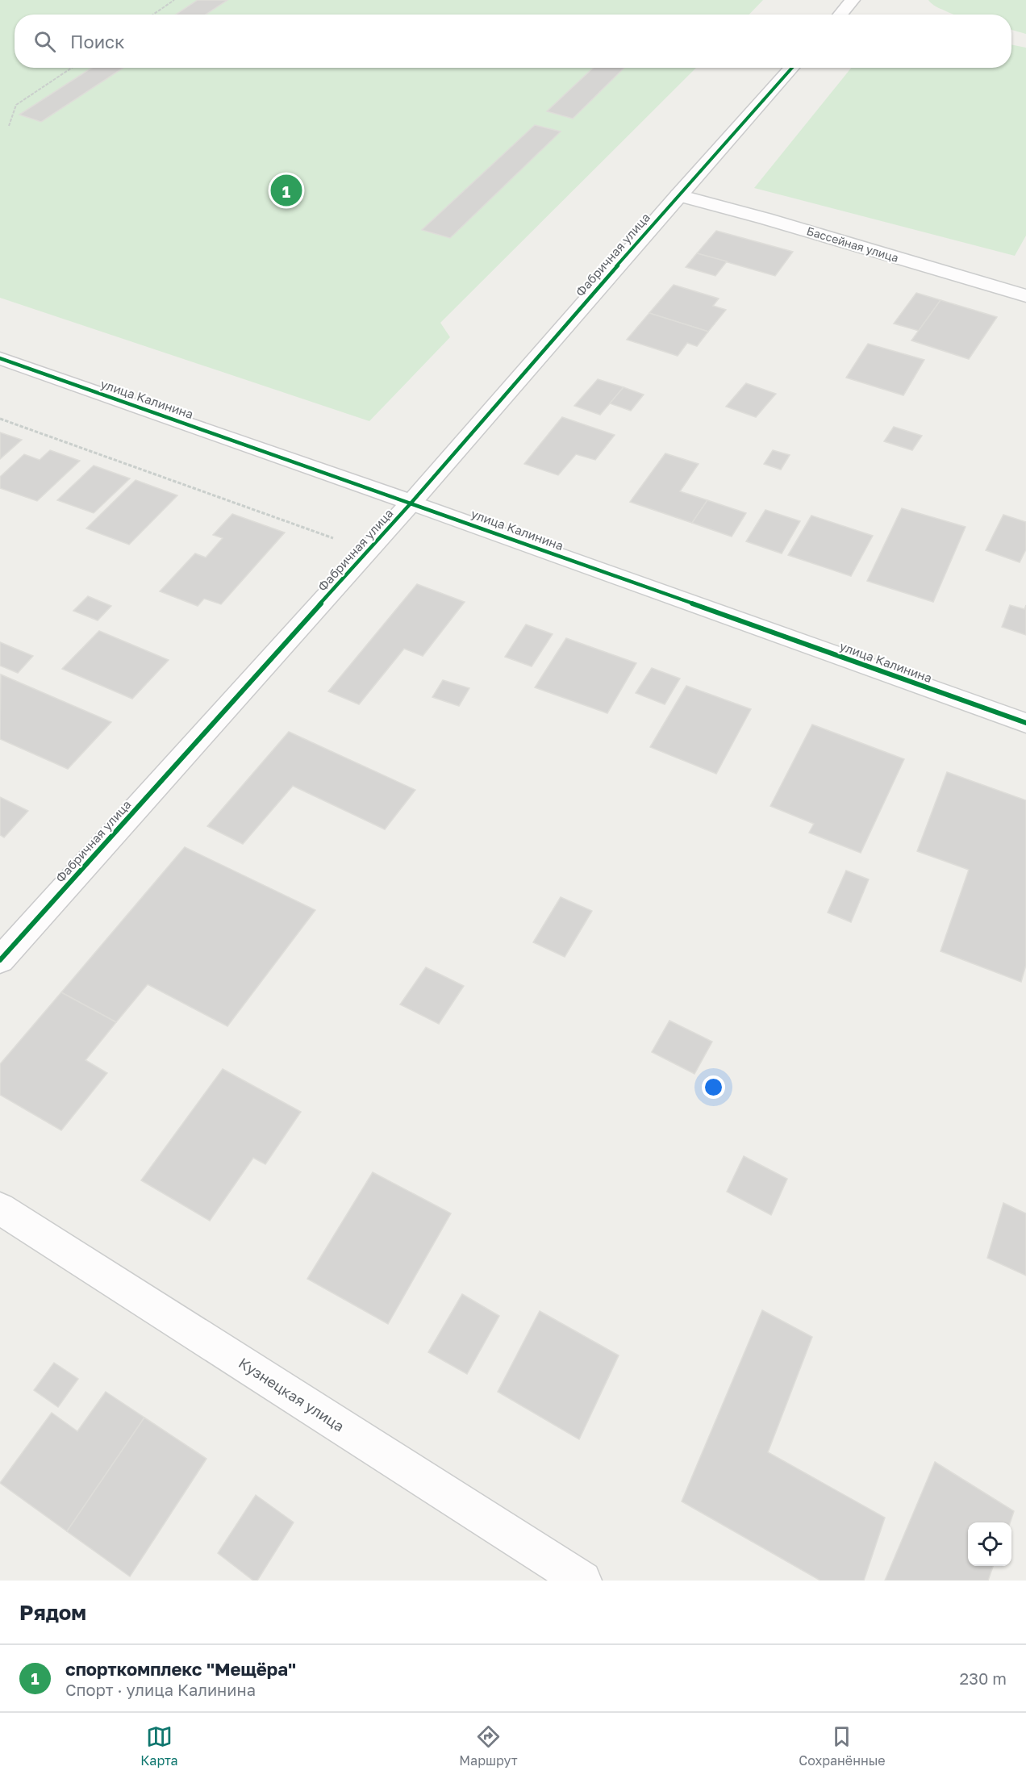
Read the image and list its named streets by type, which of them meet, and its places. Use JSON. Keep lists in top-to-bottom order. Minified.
{"streets":{"street":["Бассейная улица","Фабричная улица","улица Калинина","Кузнецкая улица"]},"crossings":[["Бассейная улица","Фабричная улица"],["Фабричная улица","улица Калинина"]],"page":{"search":"Поиск","pins":"1","heading":"Рядом","list":[{"mark":"1","name":"спорткомплекс \"Мещёра\"","note":"Спорт · улица Калинина","value":"230 m"}],"nav":["Карта","Маршрут","Сохранённые"]}}
